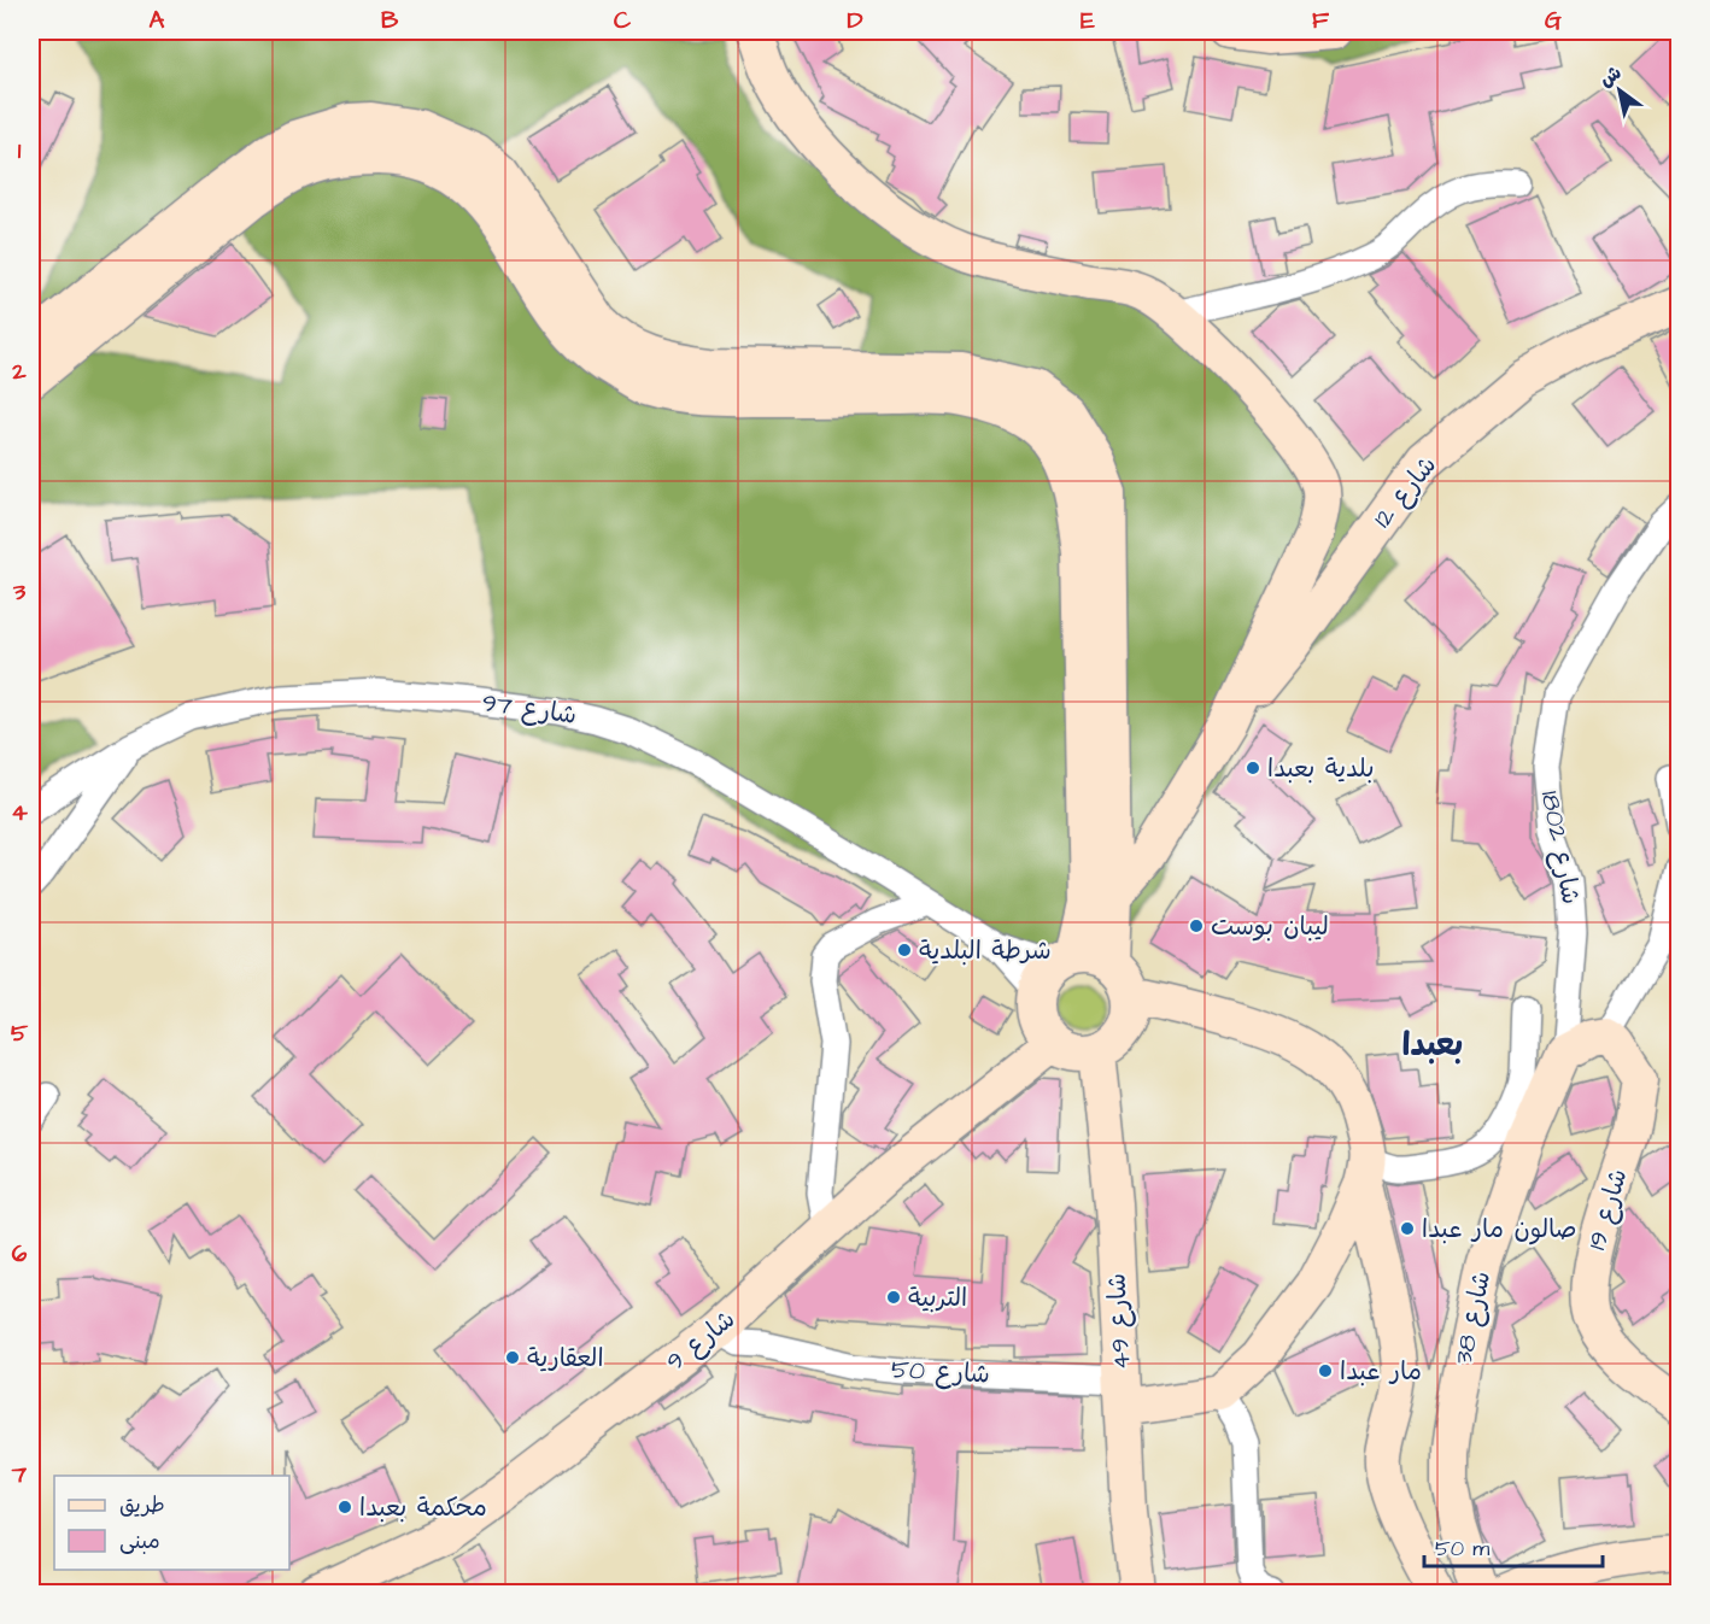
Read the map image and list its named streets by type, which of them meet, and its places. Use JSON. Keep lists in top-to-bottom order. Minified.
{"streets":{"main road":["شارع 12","شارع 19","شارع 38","شارع 49","شارع 9","شارع 50"],"street":["شارع 97","شارع 1802"]},"crossings":[["شارع 97","شارع 49"],["شارع 97","شارع 9"],["شارع 1802","شارع 38"],["شارع 49","شارع 9"],["شارع 49","شارع 50"],["شارع 9","شارع 50"]],"districts":["بعبدا"],"places":["بلدية بعبدا","ليبان بوست","شرطة البلدية","صالون مار عبدا","التربية","العقارية","مار عبدا","محكمة بعبدا"],"legend":["طريق","مبنى"],"scale_bar":"50 m","north":"top left","grid":{"columns":["A","B","C","D","E","F","G"],"rows":["1","2","3","4","5","6","7"]}}
